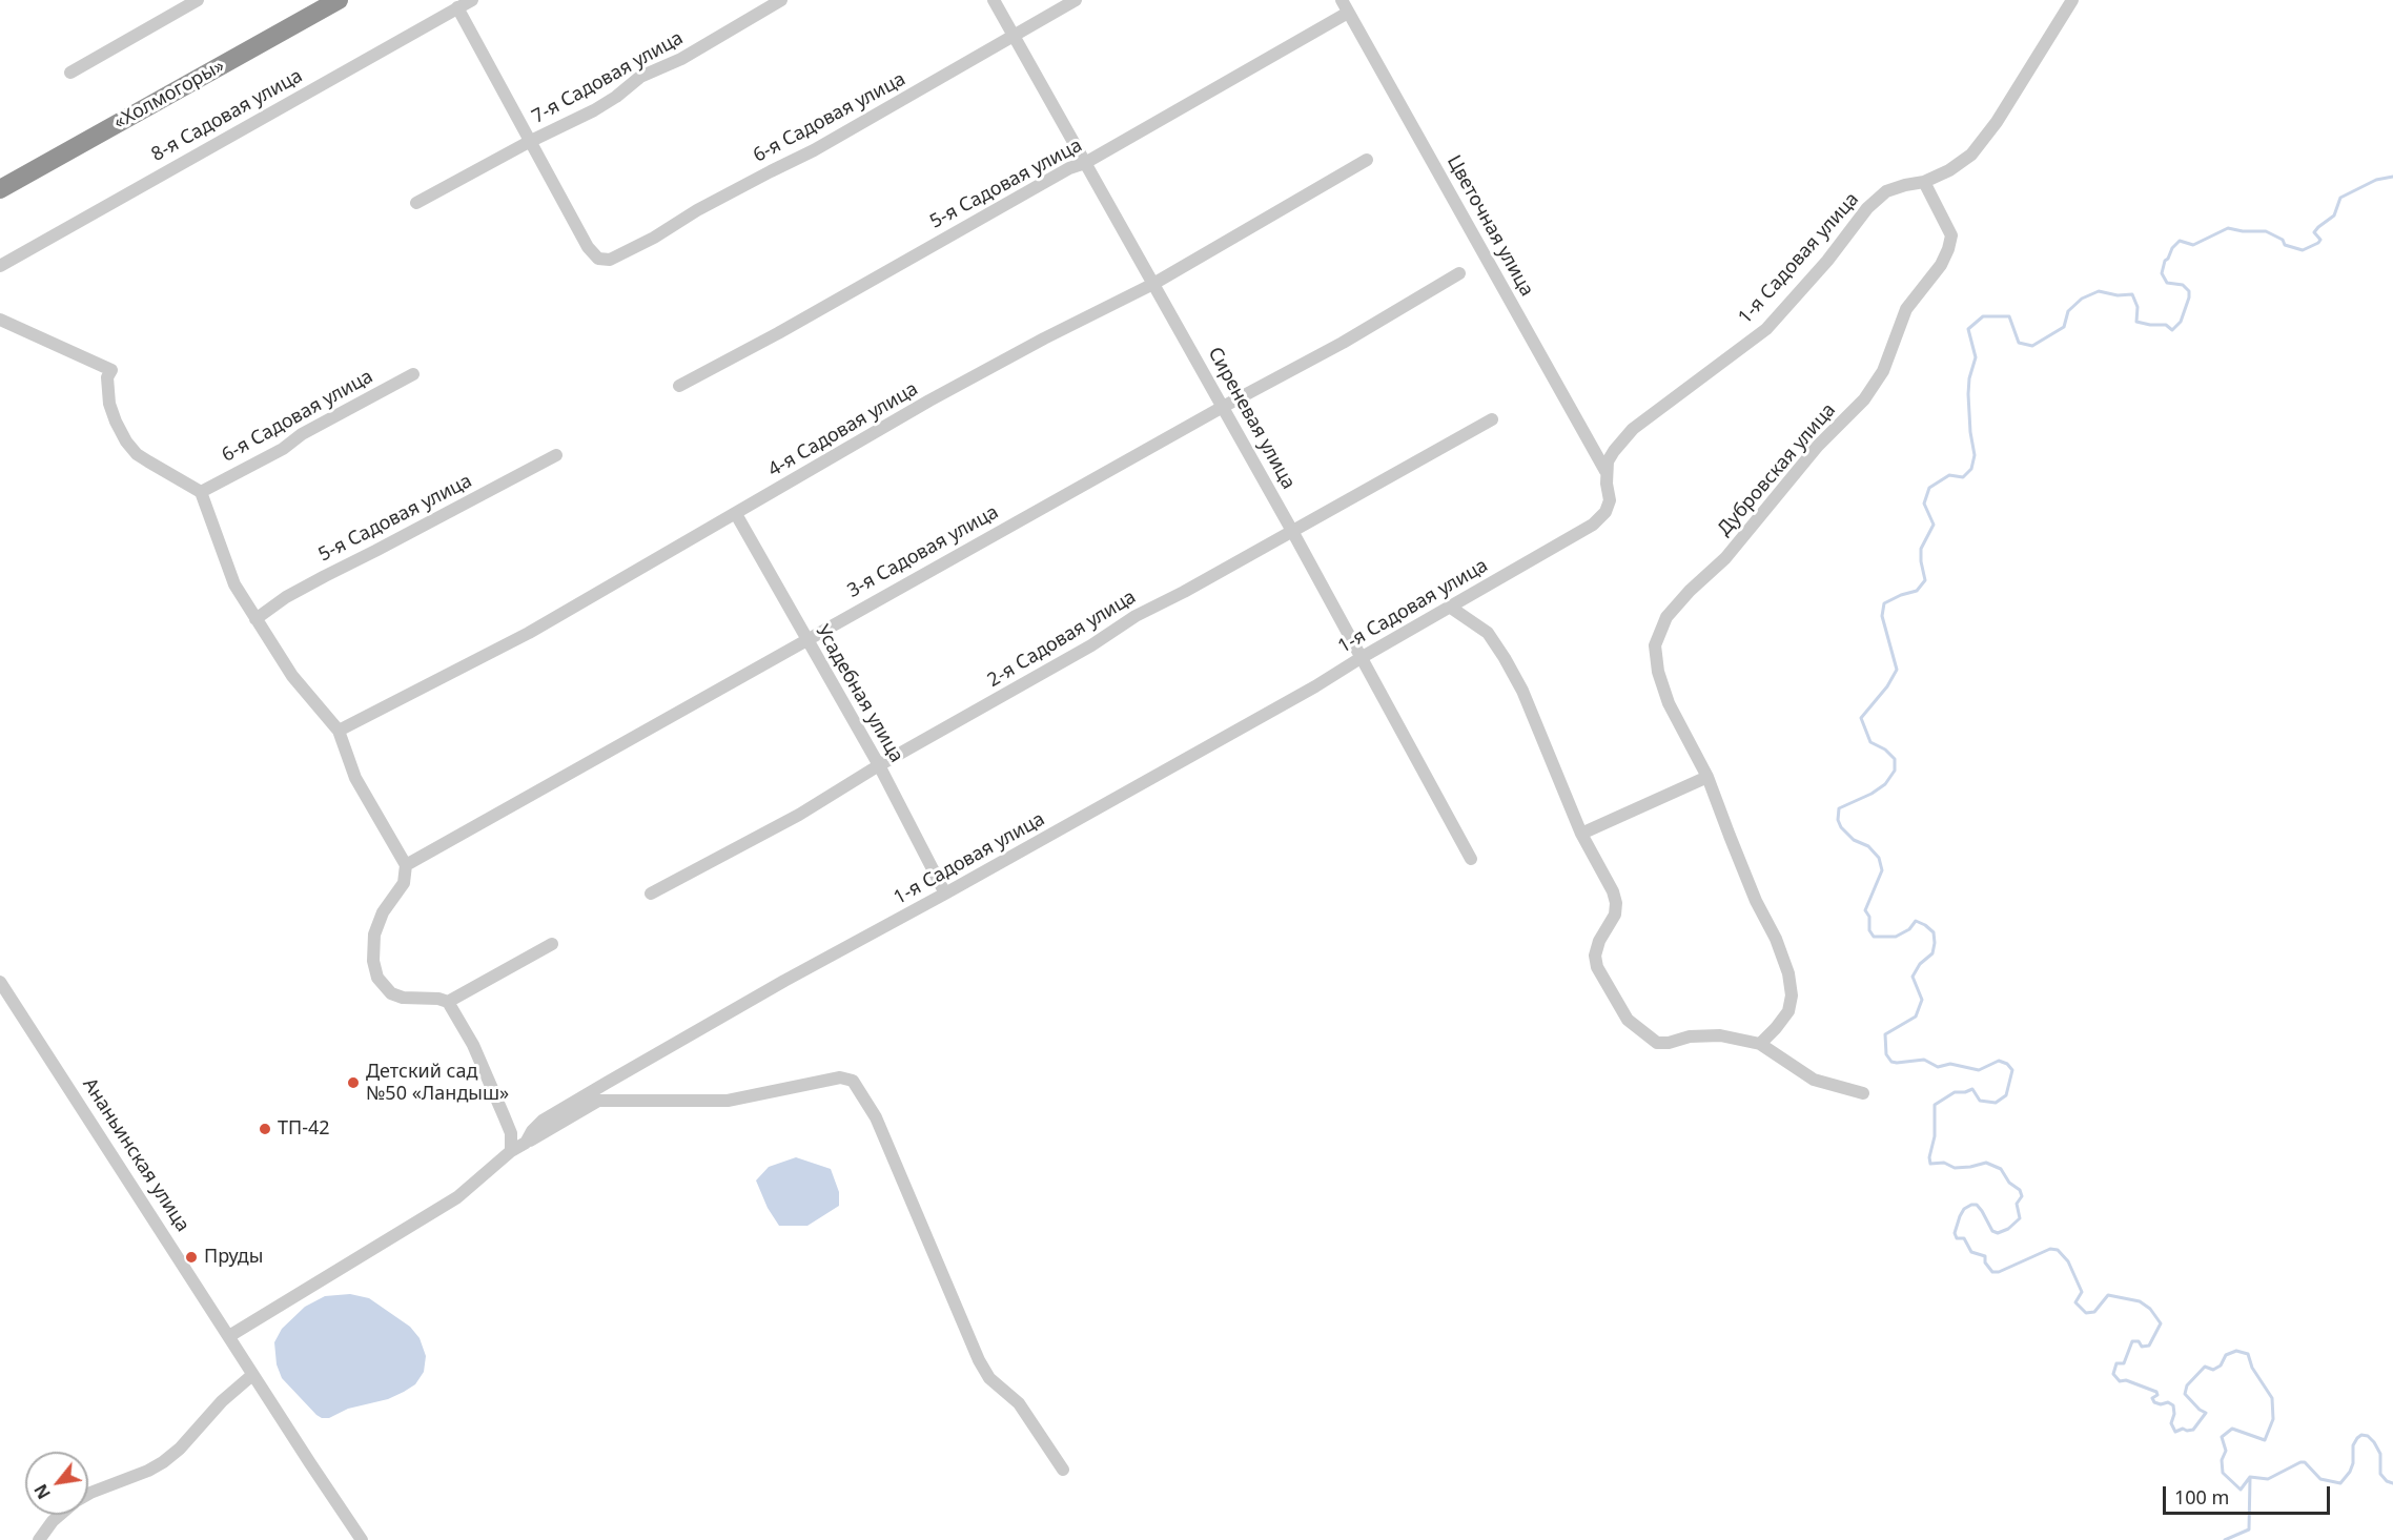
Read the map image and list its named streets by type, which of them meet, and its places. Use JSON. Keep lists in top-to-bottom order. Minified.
{"streets":{"highway":["«Холмогоры»"],"street":["7-я Садовая улица","8-я Садовая улица","6-я Садовая улица","5-я Садовая улица","Цветочная улица","1-я Садовая улица","Сиреневая улица","4-я Садовая улица","Дубровская улица","3-я Садовая улица","2-я Садовая улица","Усадебная улица","Ананьинская улица"]},"crossings":[["7-я Садовая улица","6-я Садовая улица"],["6-я Садовая улица","Сиреневая улица"],["5-я Садовая улица","Цветочная улица"],["5-я Садовая улица","Сиреневая улица"],["Цветочная улица","1-я Садовая улица"],["1-я Садовая улица","Сиреневая улица"],["1-я Садовая улица","Дубровская улица"],["1-я Садовая улица","Усадебная улица"],["Сиреневая улица","4-я Садовая улица"],["Сиреневая улица","3-я Садовая улица"],["Сиреневая улица","2-я Садовая улица"],["4-я Садовая улица","Усадебная улица"],["3-я Садовая улица","Усадебная улица"],["2-я Садовая улица","Усадебная улица"]],"places":["Детский сад №50 «Ландыш»","ТП-42","Пруды"],"scale_bar":"100 m","north":"bottom left"}
